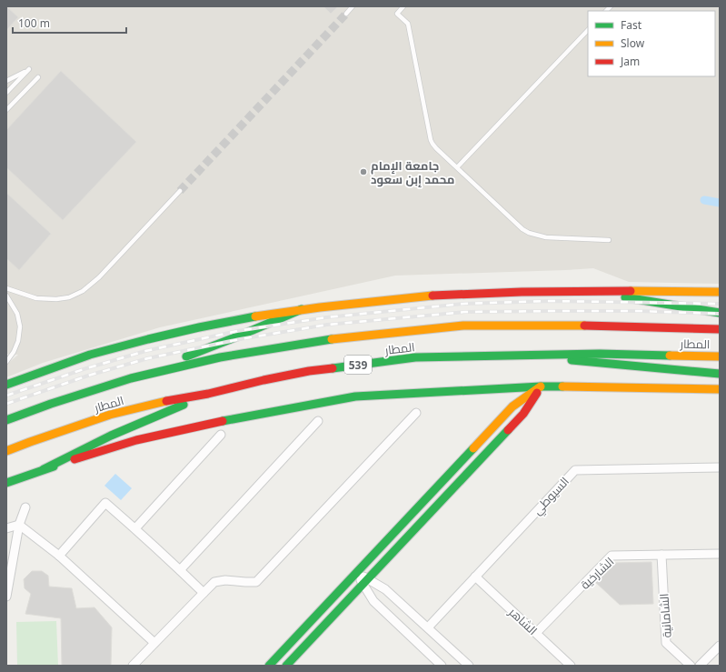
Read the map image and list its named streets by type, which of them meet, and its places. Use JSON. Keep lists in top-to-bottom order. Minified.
{"streets":{"main road":["المطار","539"],"street":["السيوطي","الشارخية","الشامانية","الشاهر"]},"crossings":[["السيوطي","الشاهر"],["الشارخية","الشامانية"],["الشارخية","الشاهر"]],"places":["جامعة الإمام محمد إبن سعود"],"legend":["Fast","Slow","Jam"],"scale_bar":"100 m"}
